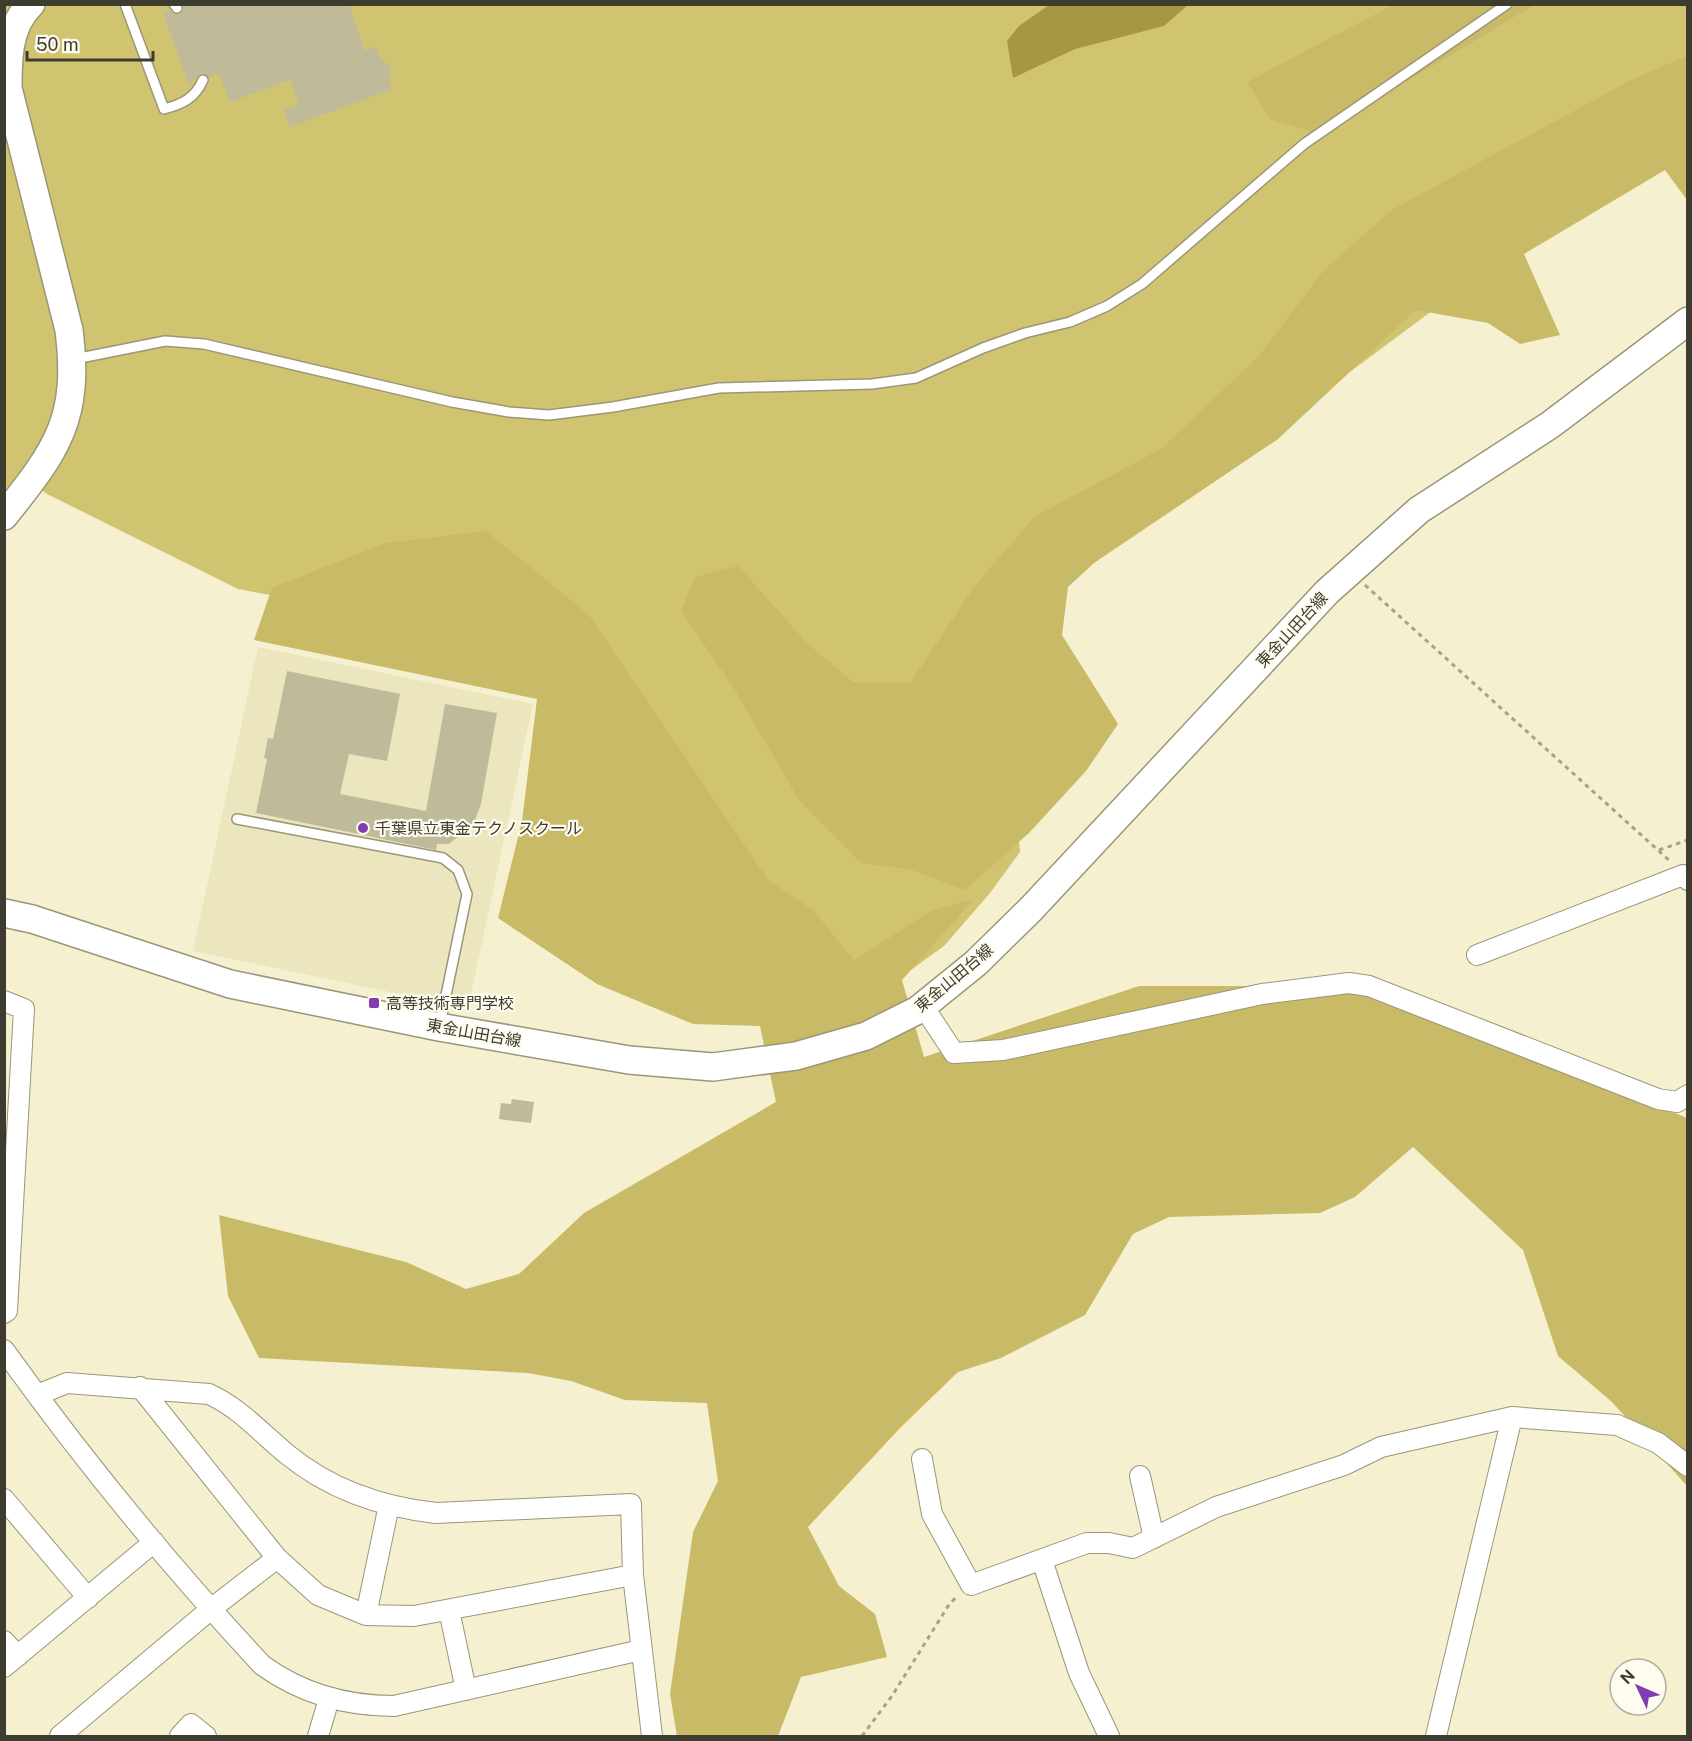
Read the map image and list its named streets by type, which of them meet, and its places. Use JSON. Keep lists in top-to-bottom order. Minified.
{"streets":{"main road":["東金山田台線"]},"places":{"other":["千葉県立東金テクノスクール"],"transit":["高等技術専門学校"]},"scale_bar":"50 m","north":"top left"}
